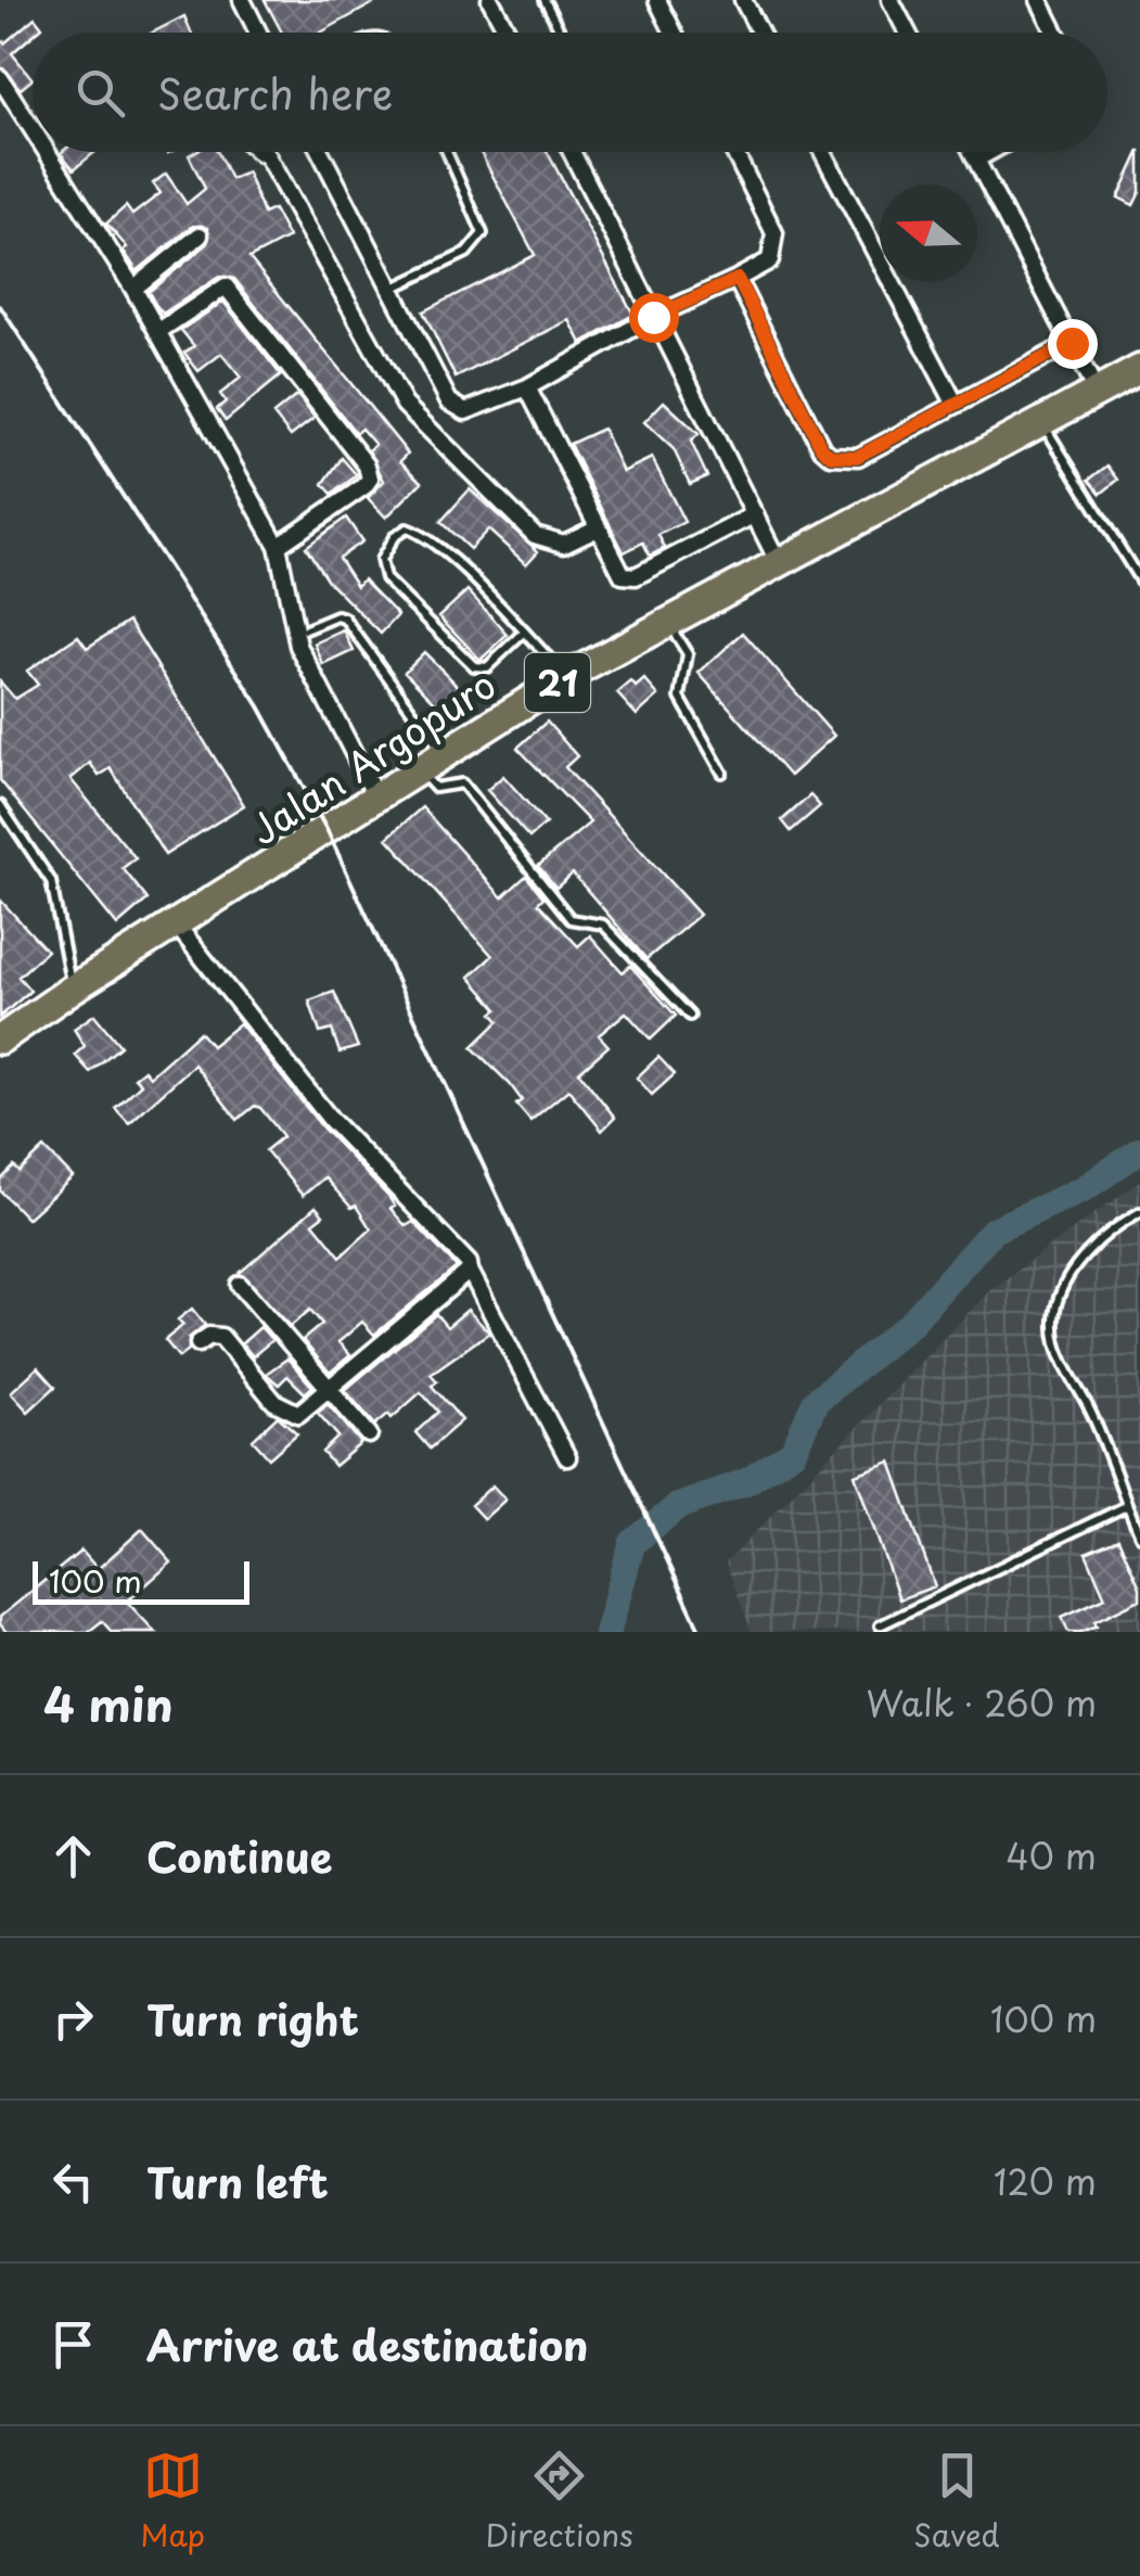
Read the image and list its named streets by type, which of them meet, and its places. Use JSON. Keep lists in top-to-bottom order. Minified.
{"streets":{"highway":["21","Jalan Argopuro"]},"scale_bar":"100 m","north":"left","page":{"search":"Search here","scale":"100 m","heading":["4 min","Walk · 260 m"],"list":[["Continue","40 m"],["Turn right","100 m"],["Turn left","120 m"],"Arrive at destination"],"nav":["Map","Directions","Saved"]}}
